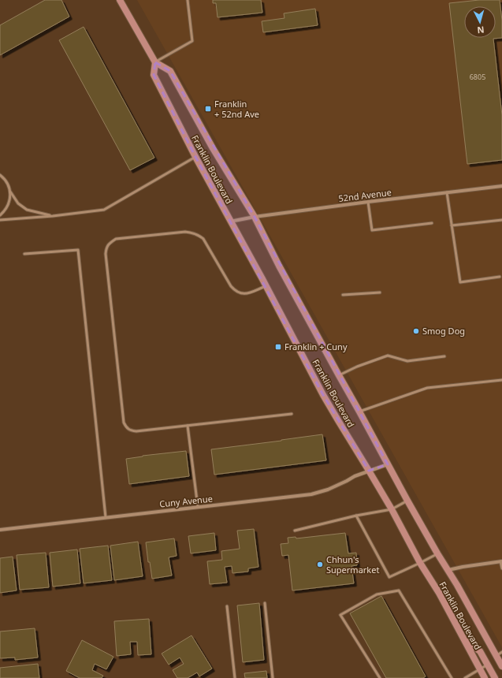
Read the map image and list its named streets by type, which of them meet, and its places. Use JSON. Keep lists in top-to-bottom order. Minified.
{"streets":{"main road":["Franklin Boulevard"],"street":["52nd Avenue","Cuny Avenue"]},"crossings":[["Franklin Boulevard","52nd Avenue"],["Franklin Boulevard","Cuny Avenue"]],"places":{"transit":["Franklin + 52nd Ave","Franklin + Cuny"],"other":["Smog Dog","Chhun's Supermarket"]},"house_numbers":["6805"],"north":"bottom"}
